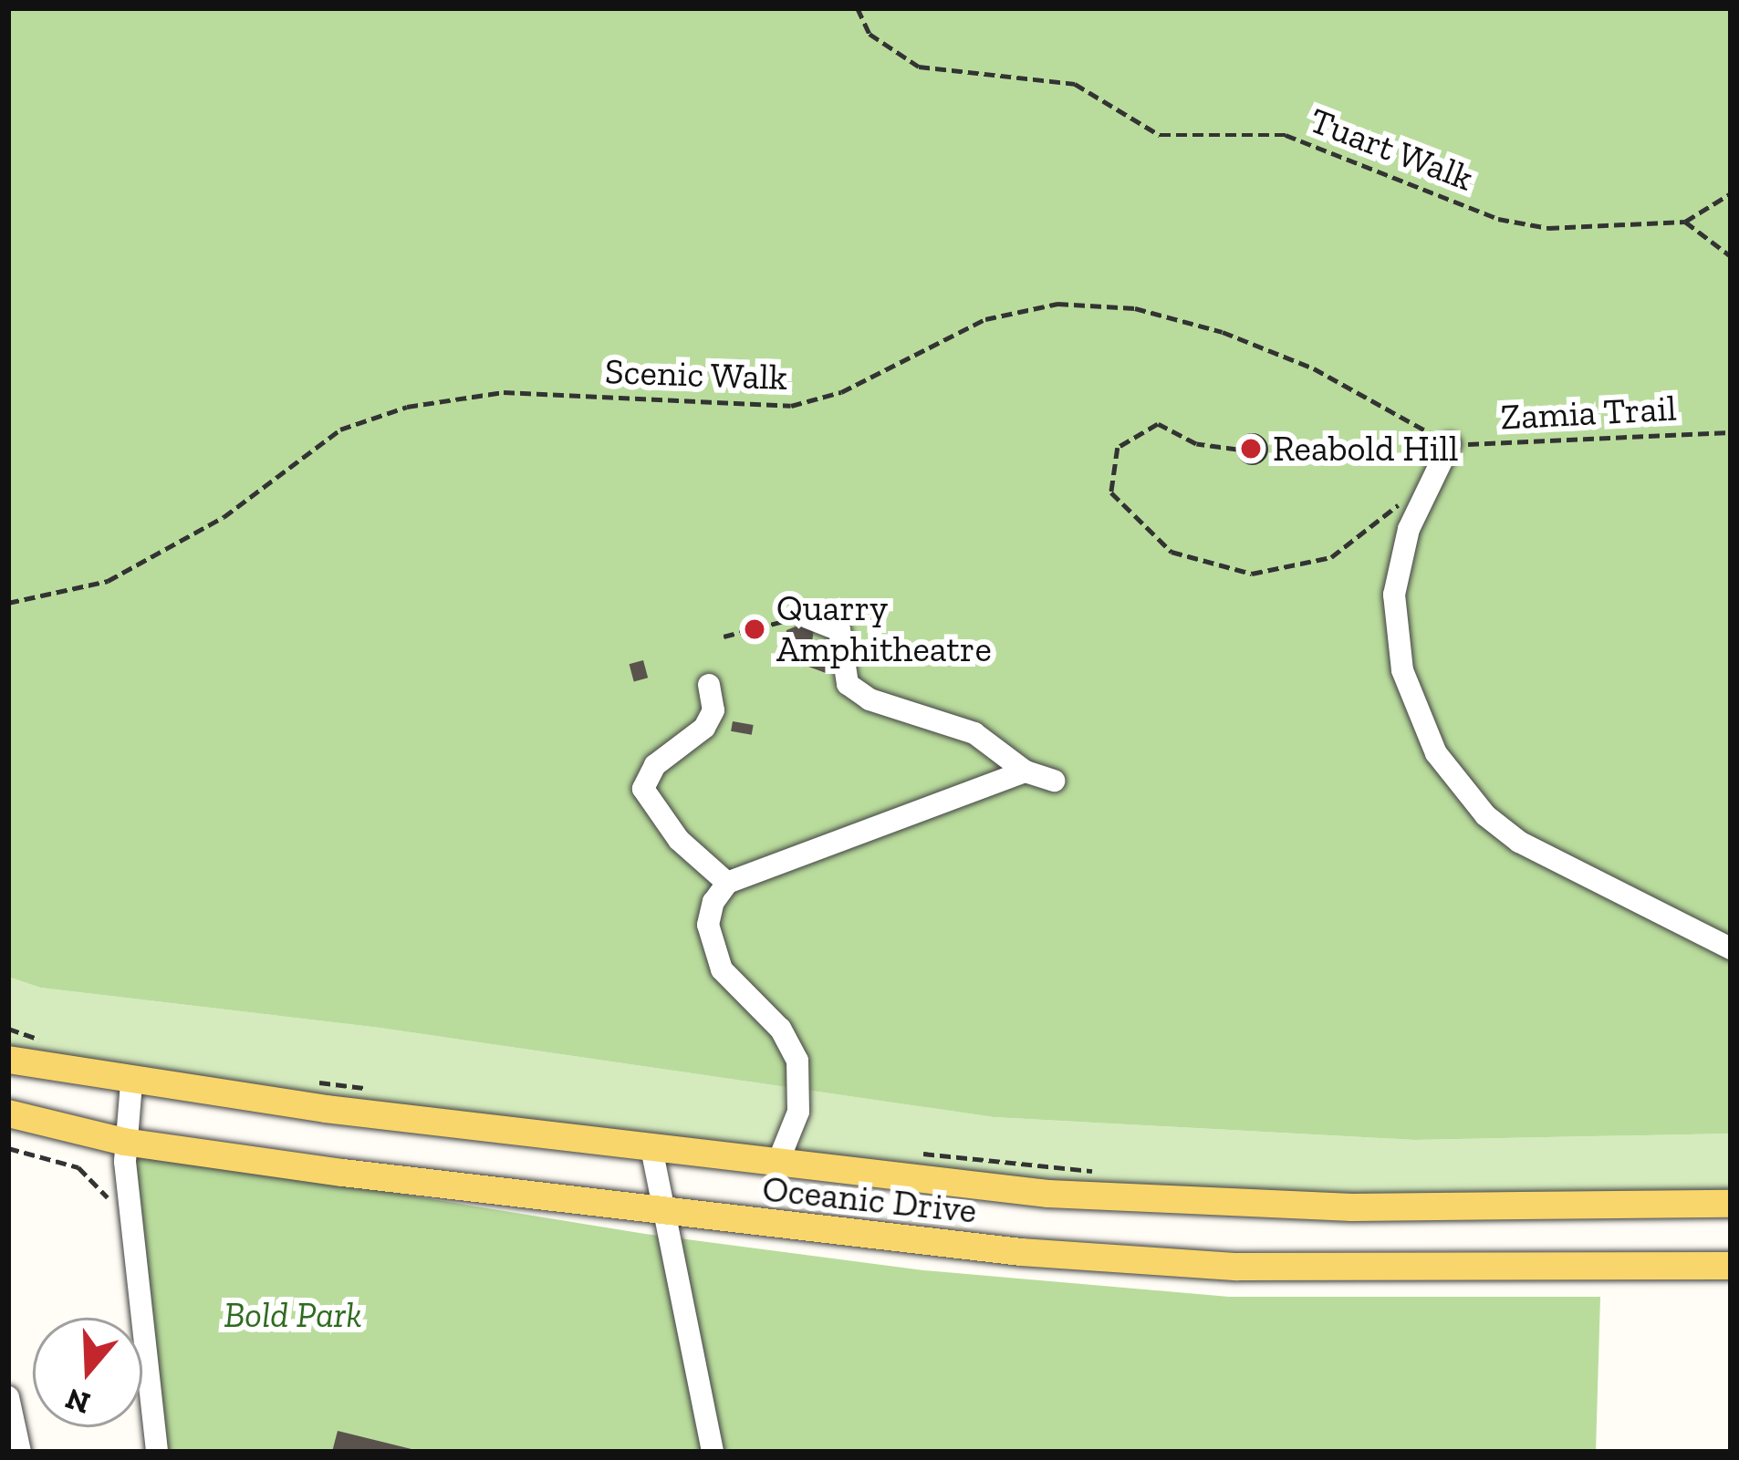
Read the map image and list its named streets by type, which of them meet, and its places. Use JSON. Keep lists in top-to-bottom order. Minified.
{"streets":{"main road":["Oceanic Drive"],"path":["Tuart Walk","Scenic Walk","Zamia Trail"]},"crossings":[["Scenic Walk","Zamia Trail"]],"parks":["Bold Park"],"places":["Reabold Hill","Quarry Amphitheatre"],"north":"bottom"}
